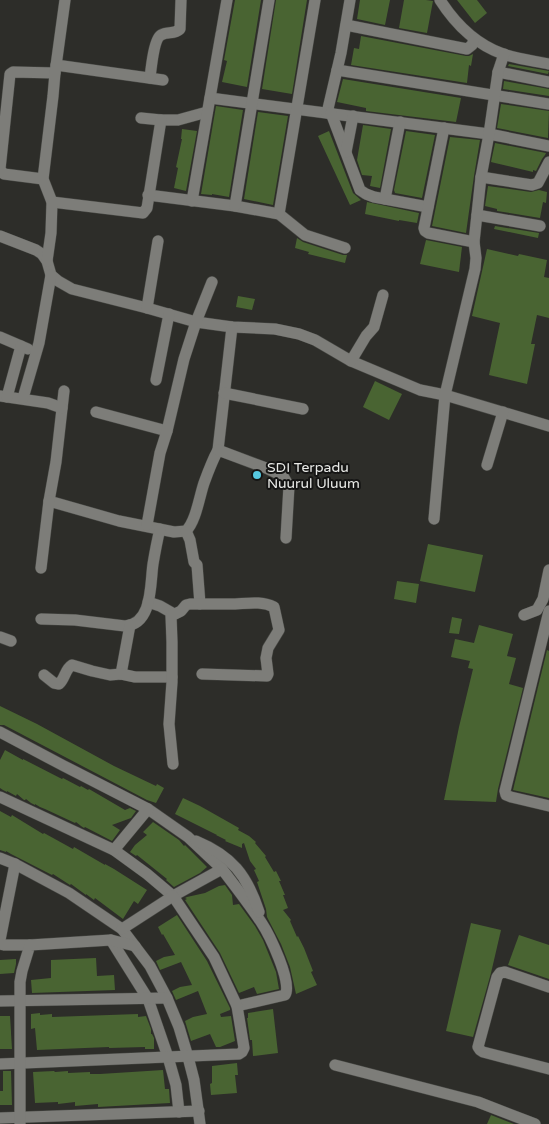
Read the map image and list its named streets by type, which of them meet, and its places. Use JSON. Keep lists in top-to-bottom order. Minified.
{"places":["SDI Terpadu Nuurul Uluum"]}
